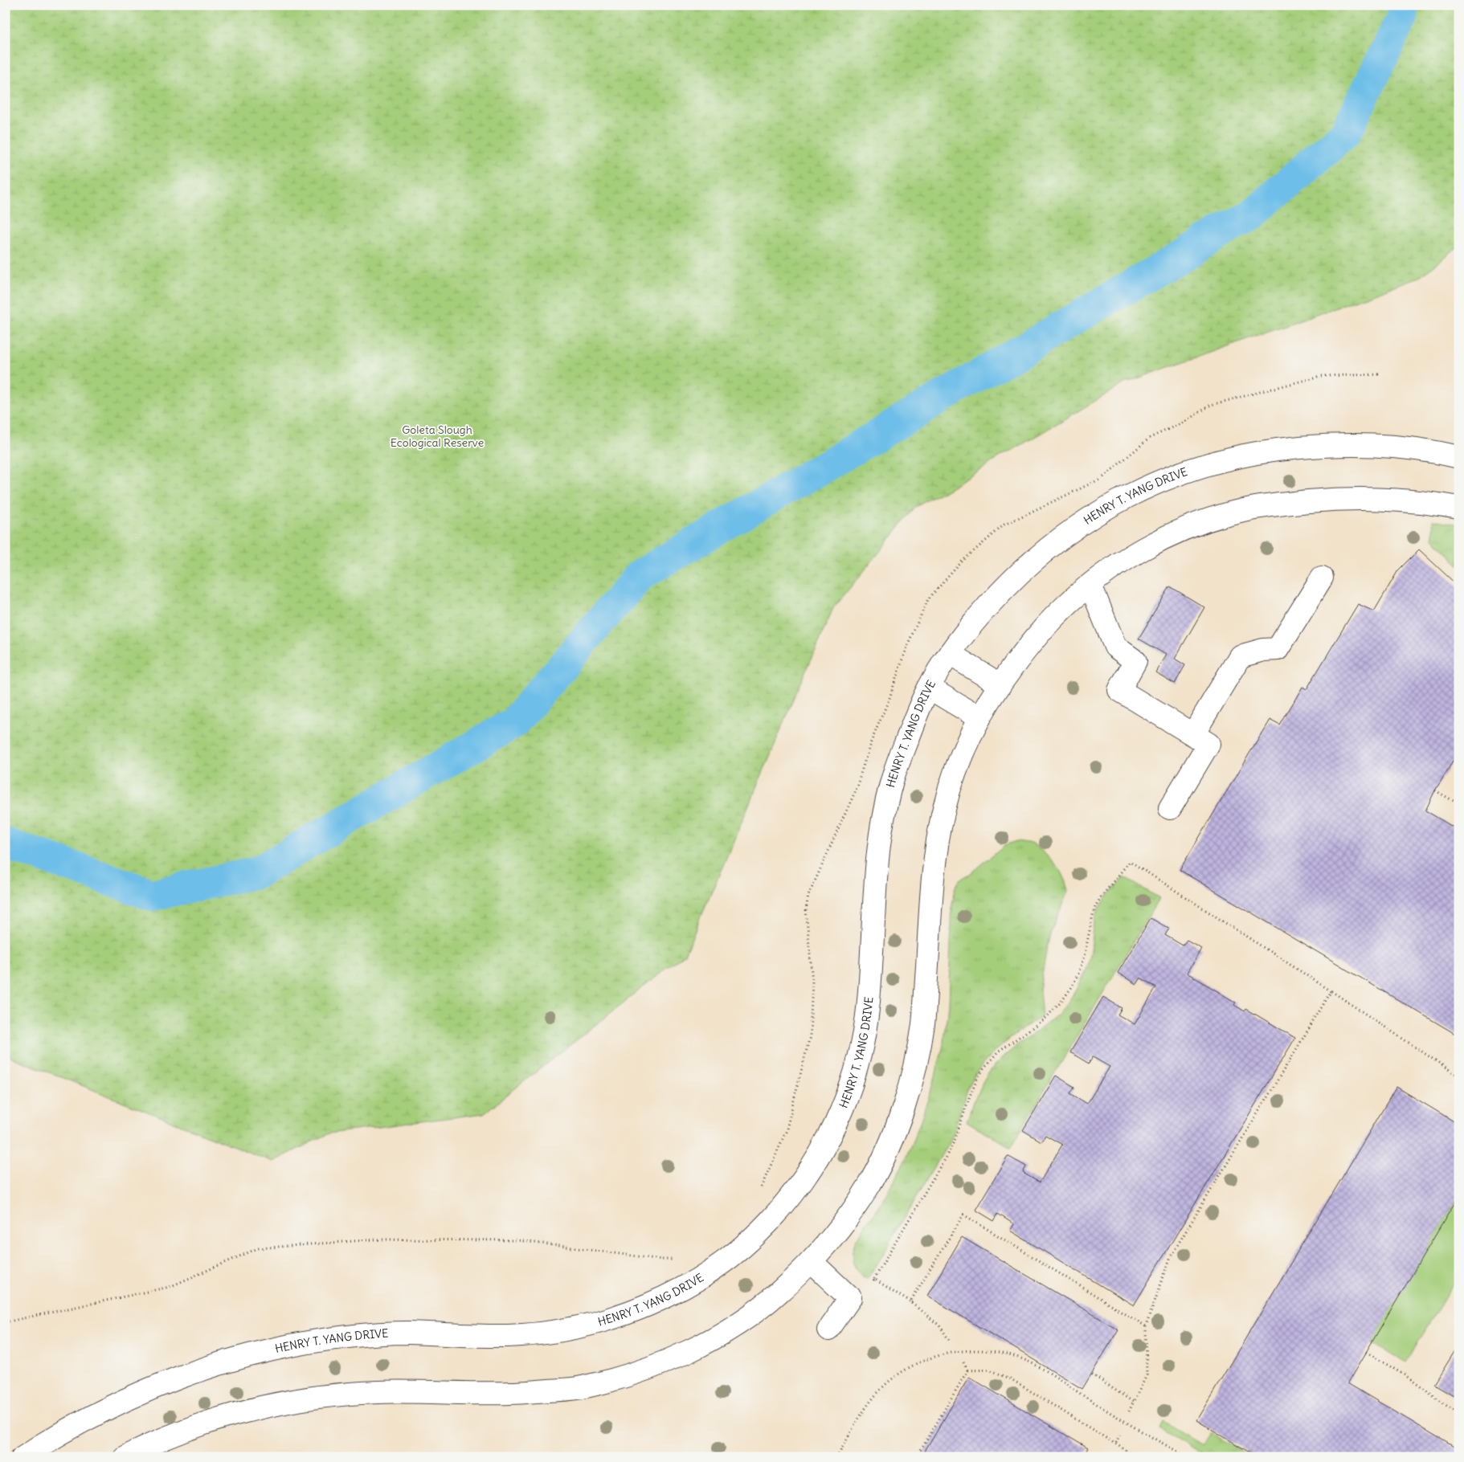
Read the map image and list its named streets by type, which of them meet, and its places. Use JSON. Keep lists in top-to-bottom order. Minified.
{"streets":{"main road":["HENRY T. YANG DRIVE"]},"parks":["Goleta Slough Ecological Reserve"]}
